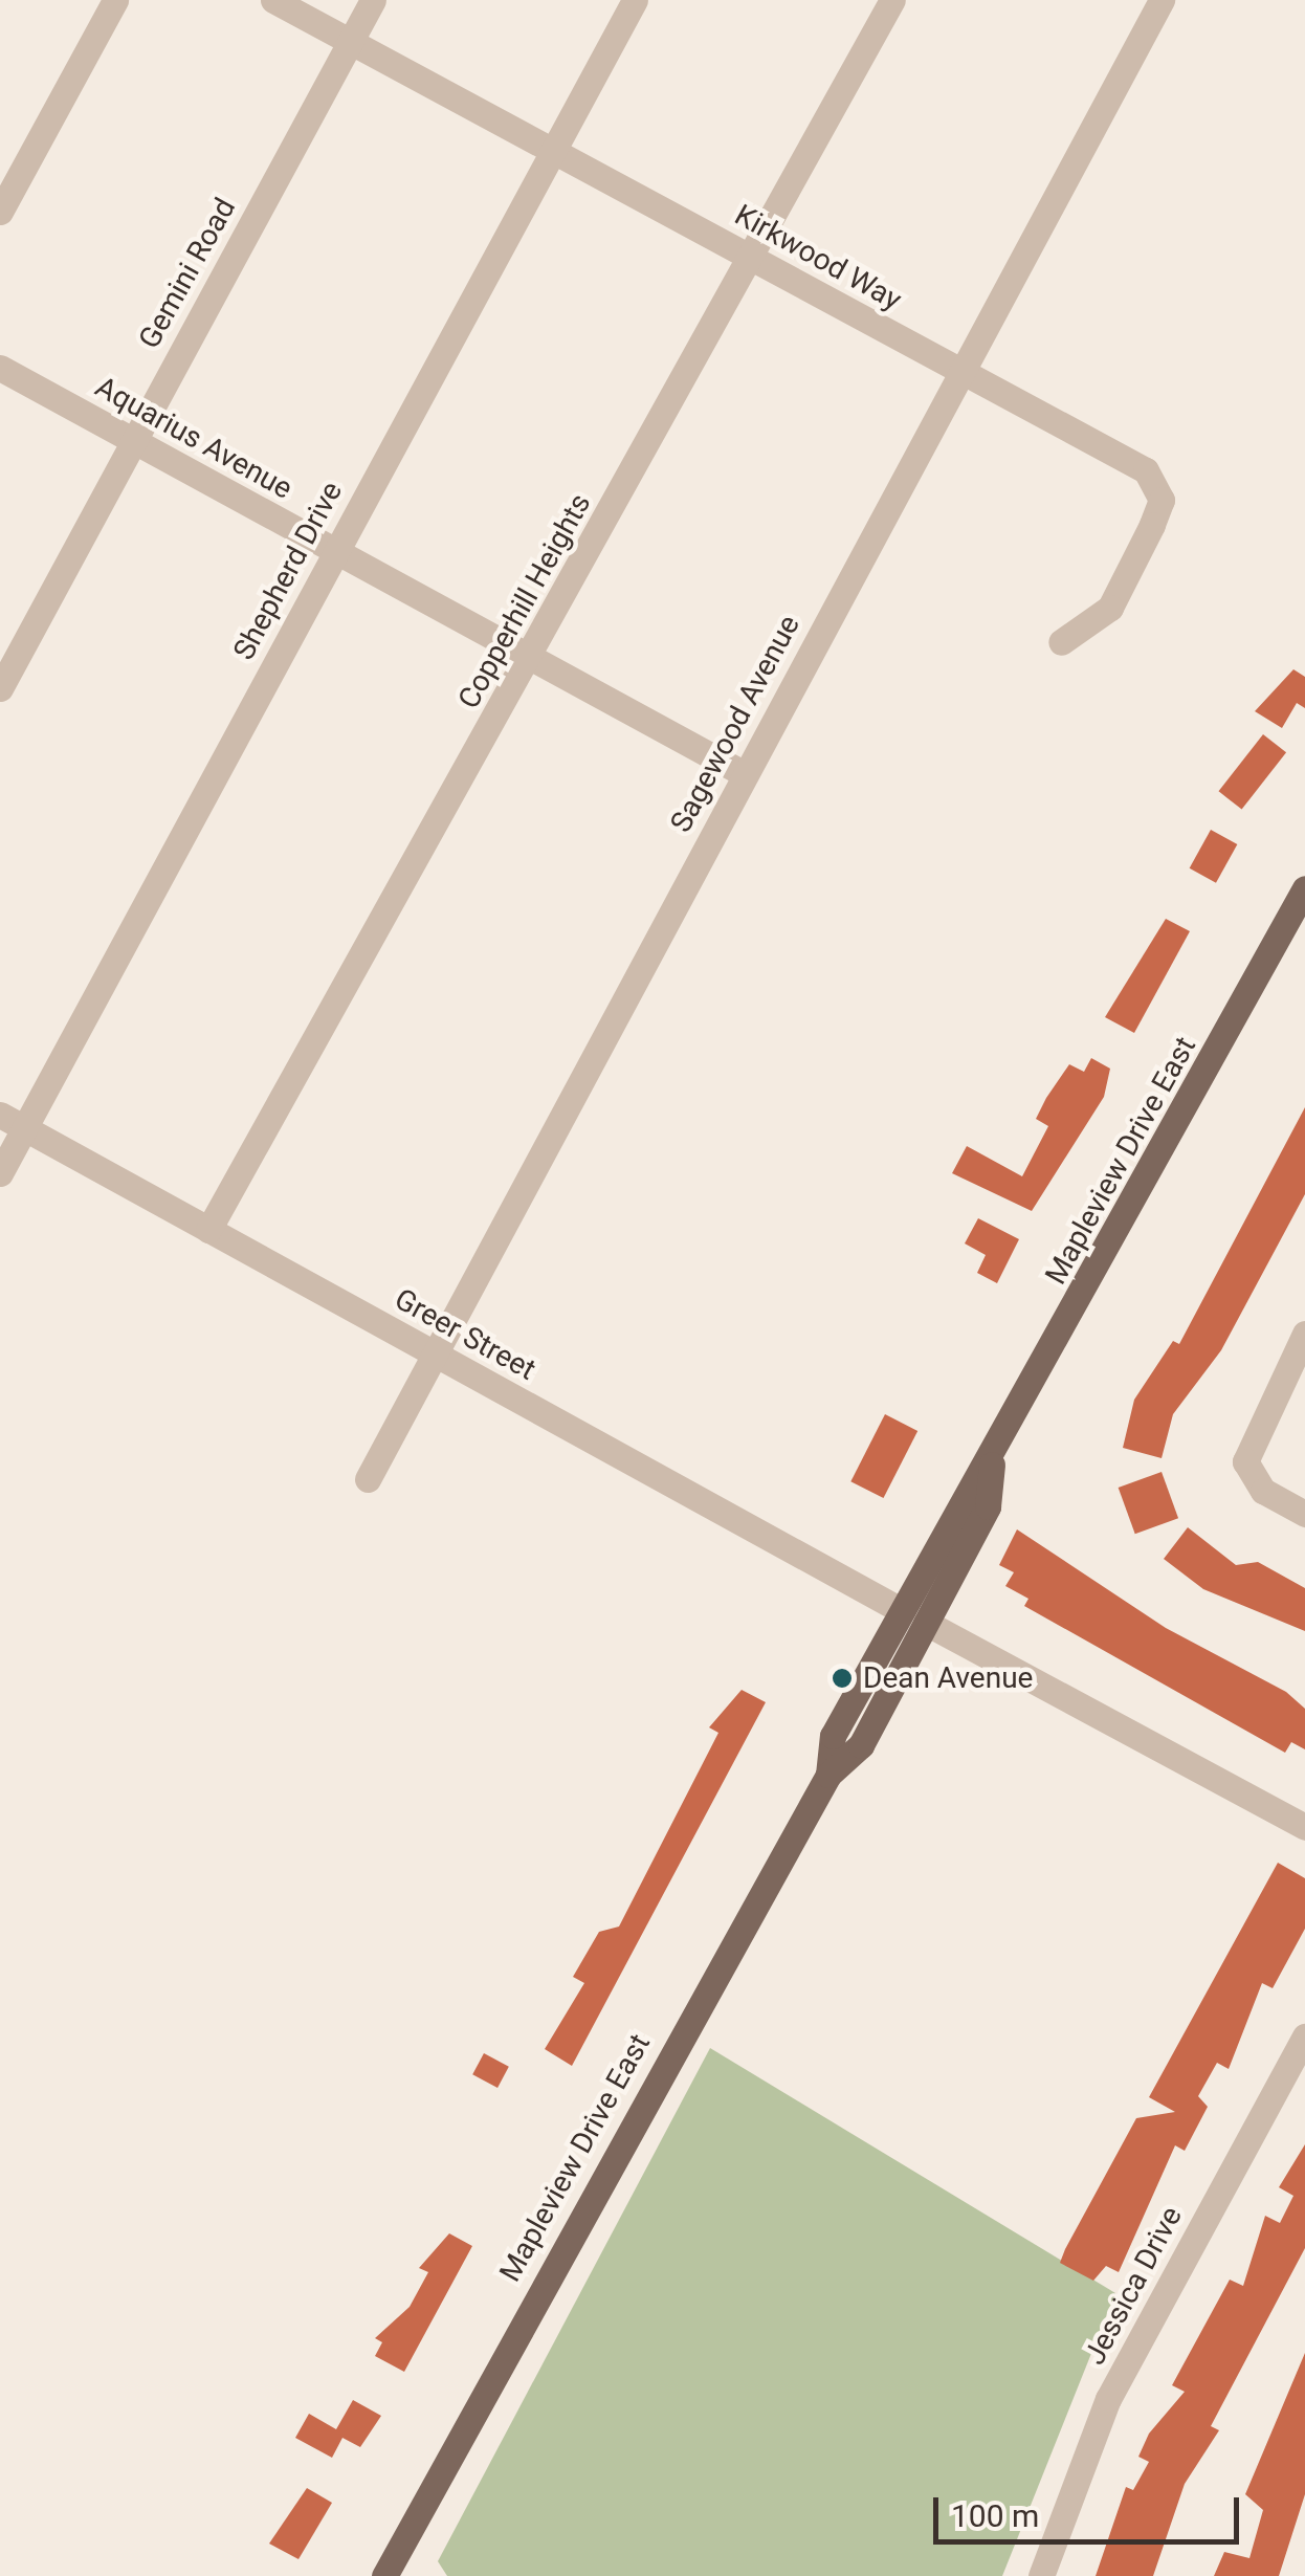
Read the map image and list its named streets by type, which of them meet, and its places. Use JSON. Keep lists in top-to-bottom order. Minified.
{"streets":{"main road":["Mapleview Drive East"],"street":["Kirkwood Way","Gemini Road","Aquarius Avenue","Shepherd Drive","Copperhill Heights","Sagewood Avenue","Greer Street","Jessica Drive"]},"crossings":[["Kirkwood Way","Gemini Road"],["Kirkwood Way","Shepherd Drive"],["Kirkwood Way","Copperhill Heights"],["Kirkwood Way","Sagewood Avenue"],["Gemini Road","Aquarius Avenue"],["Aquarius Avenue","Shepherd Drive"],["Aquarius Avenue","Copperhill Heights"],["Aquarius Avenue","Sagewood Avenue"],["Shepherd Drive","Greer Street"],["Copperhill Heights","Greer Street"],["Sagewood Avenue","Greer Street"],["Mapleview Drive East","Greer Street"]],"places":["Dean Avenue"],"scale_bar":"100 m"}
